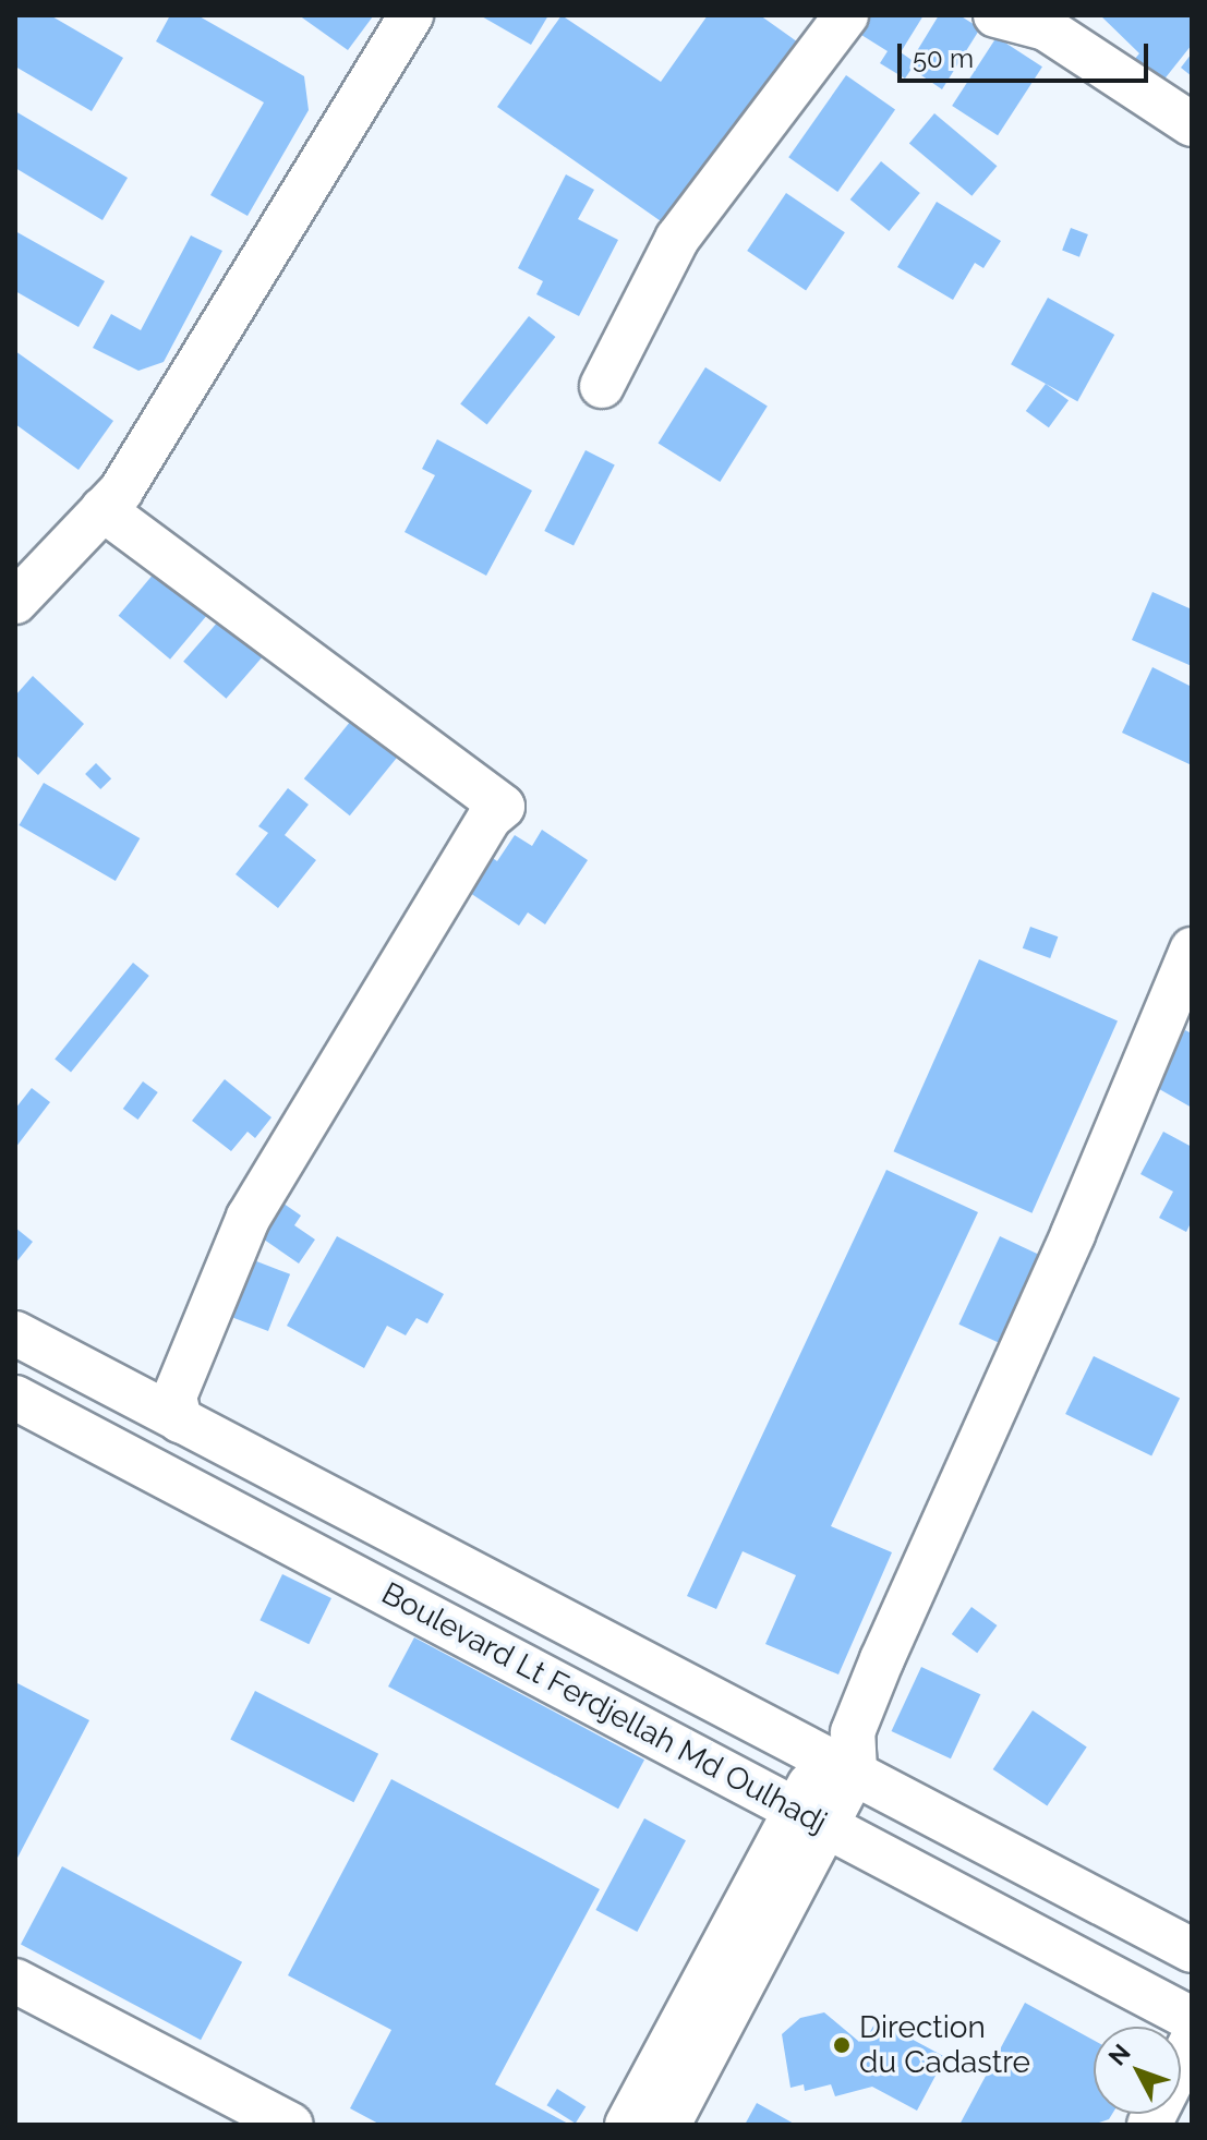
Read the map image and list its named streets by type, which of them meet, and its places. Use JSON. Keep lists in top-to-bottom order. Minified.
{"streets":{"street":["Boulevard Lt Ferdjellah Md Oulhadj"]},"places":["Direction du Cadastre"],"scale_bar":"50 m","north":"top left"}
